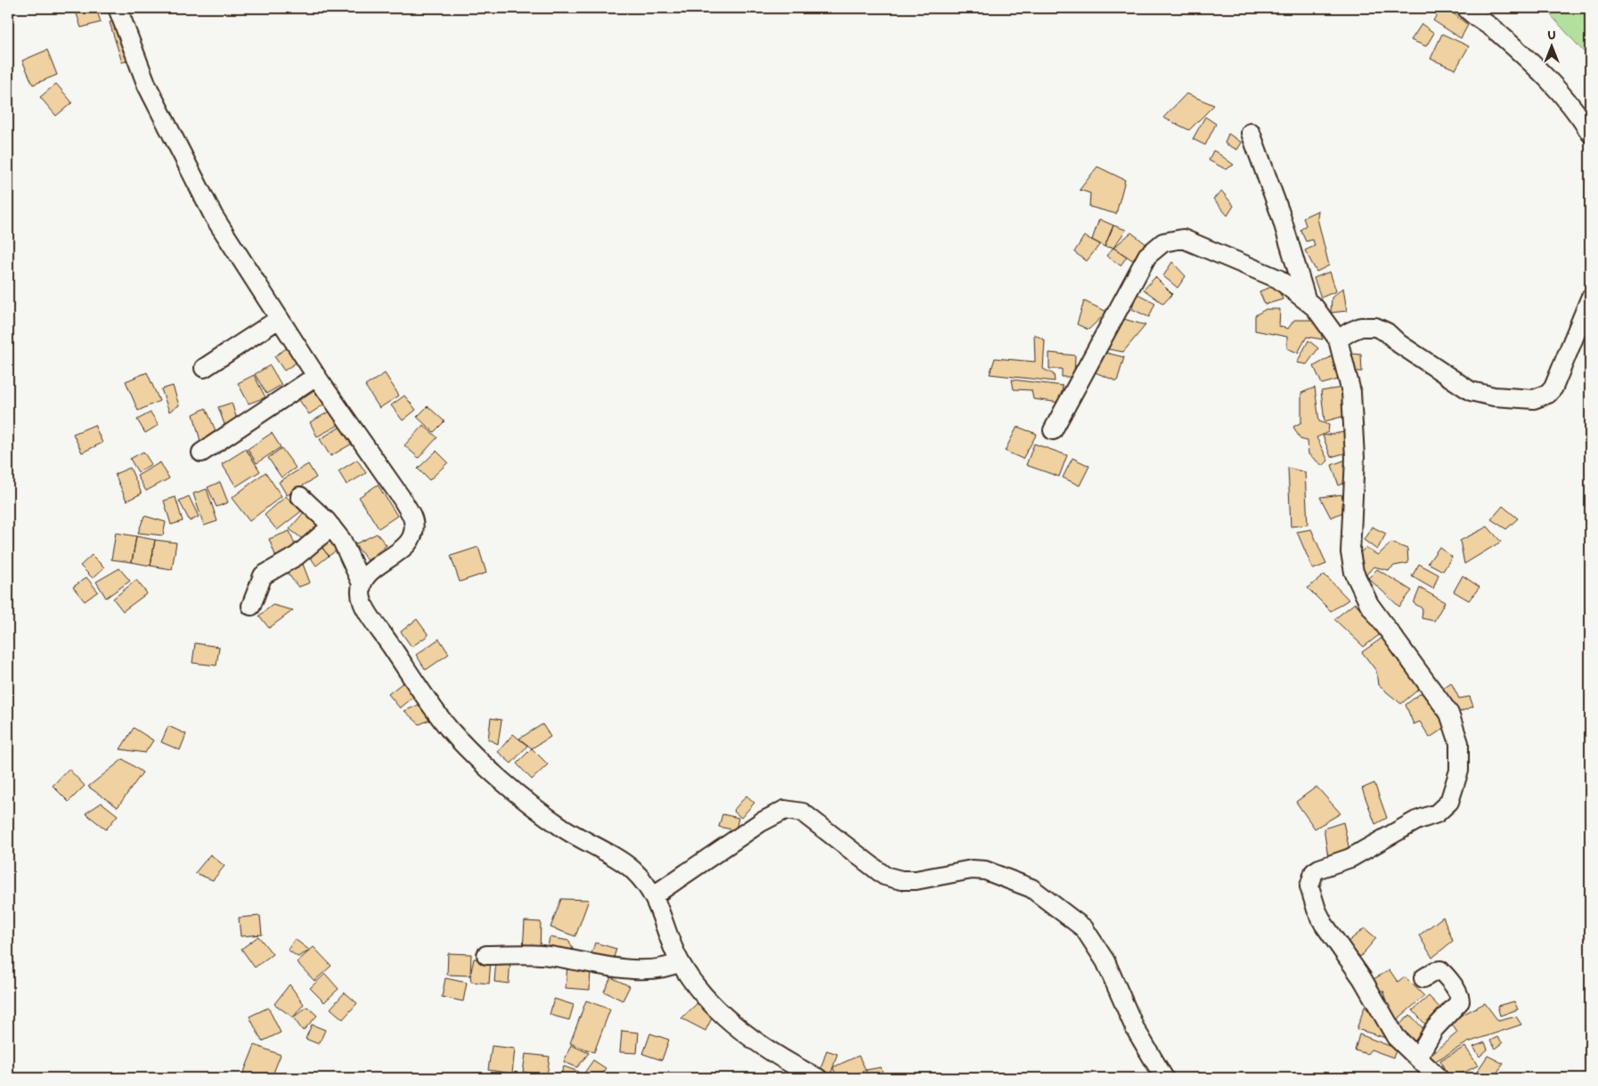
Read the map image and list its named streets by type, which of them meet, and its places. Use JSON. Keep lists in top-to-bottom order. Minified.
{"north":"top"}
